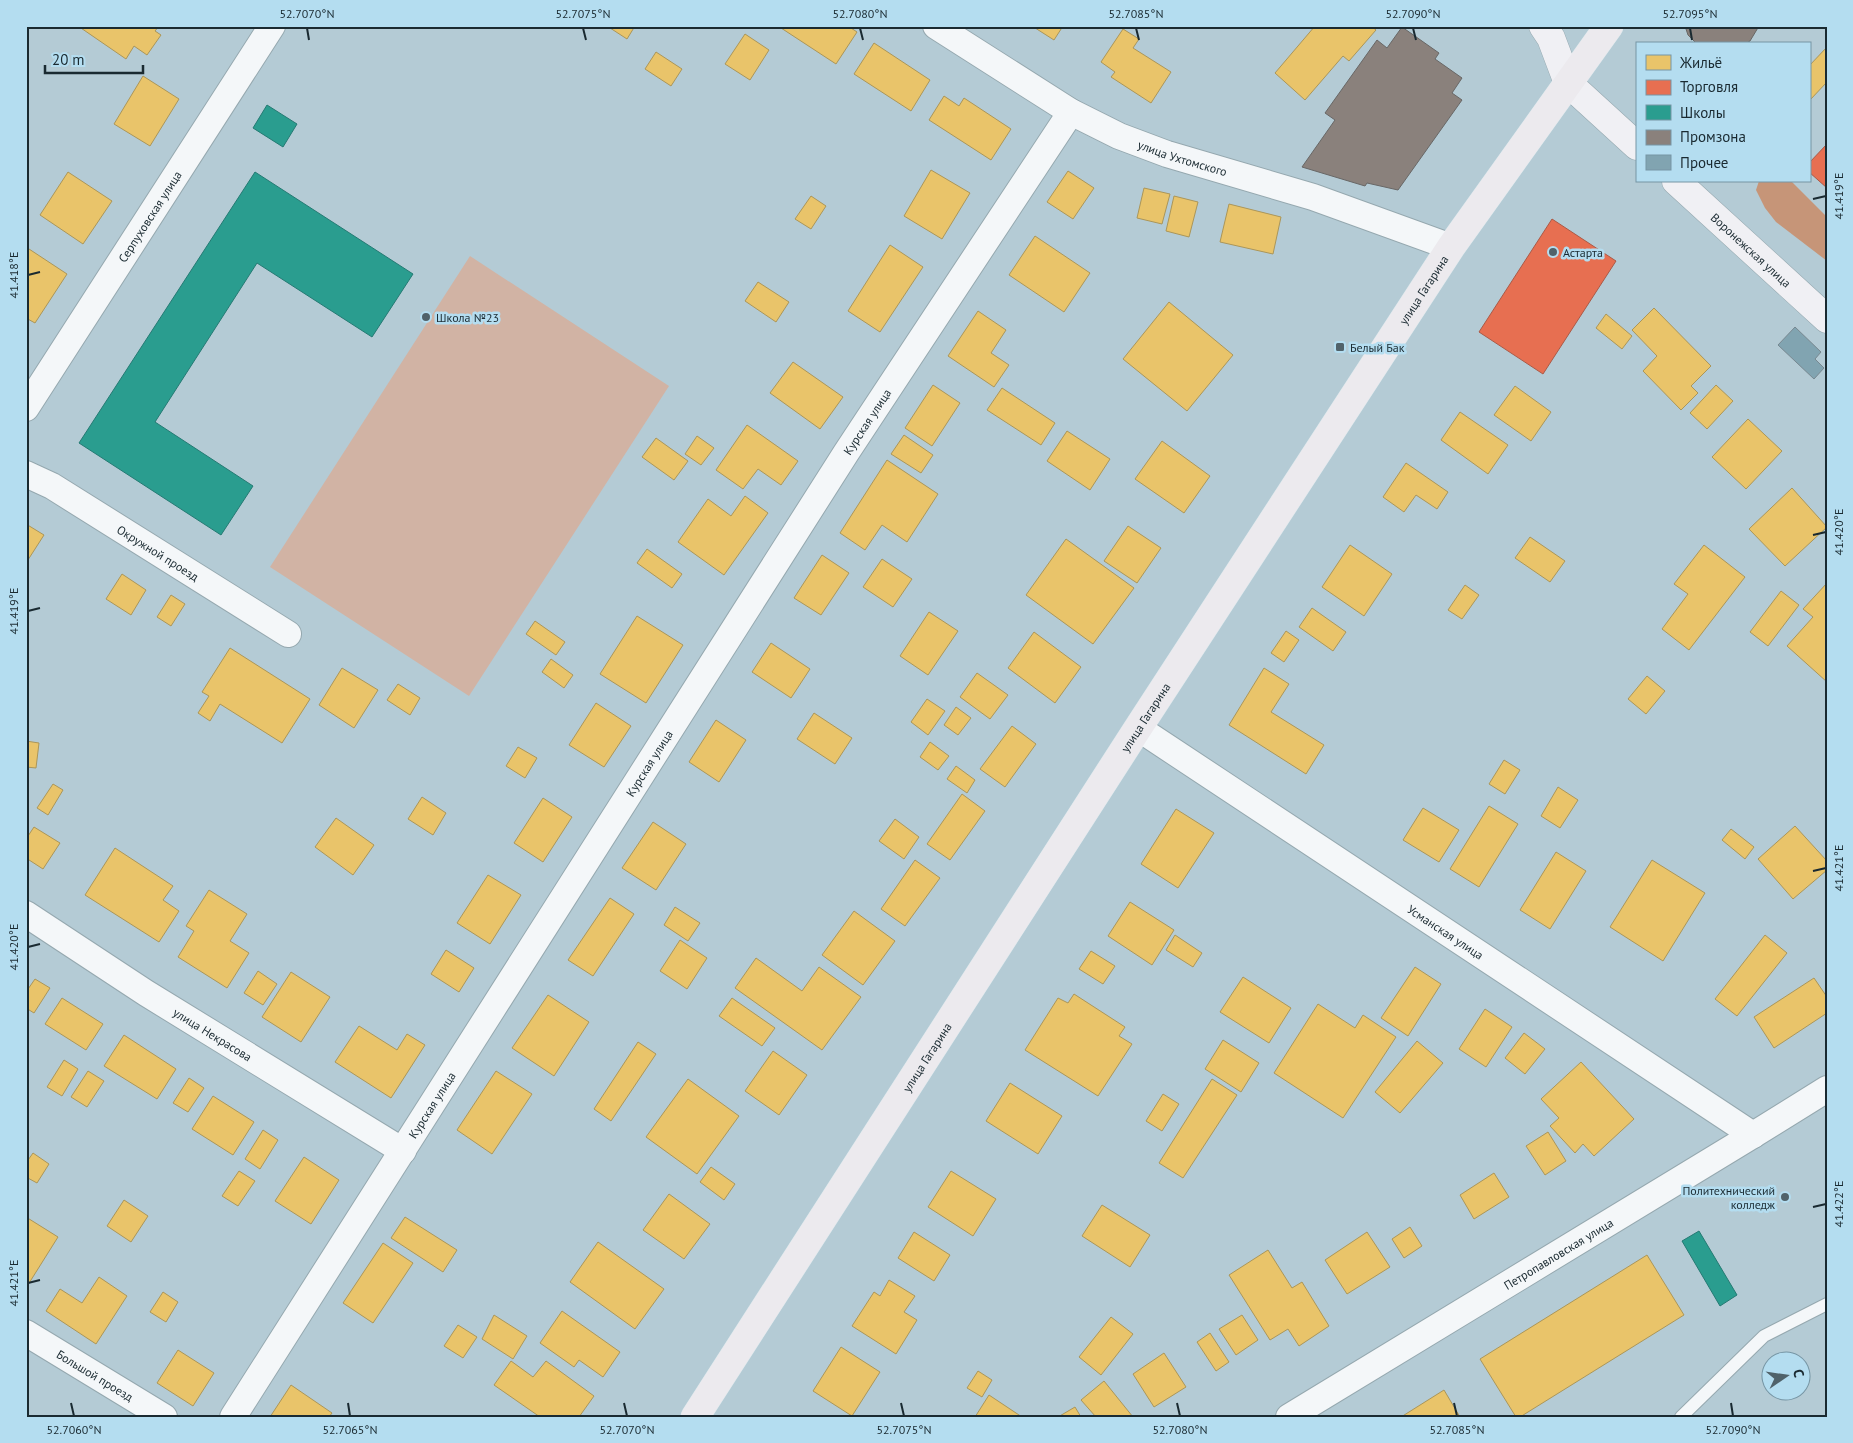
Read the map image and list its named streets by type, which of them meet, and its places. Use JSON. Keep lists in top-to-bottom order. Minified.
{"streets":{"main road":["Воронежская улица","улица Гагарина"],"street":["улица Ухтомского","Серпуховская улица","Курская улица","Окружной проезд","Усманская улица","улица Некрасова","Петропавловская улица","Большой проезд"]},"crossings":[["улица Ухтомского","улица Гагарина"],["улица Ухтомского","Курская улица"],["улица Гагарина","Усманская улица"],["Курская улица","улица Некрасова"],["Усманская улица","Петропавловская улица"]],"places":{"other":["Астарта","Школа №23","Политехнический колледж"],"transit":["Белый Бак"]},"legend":["Жильё","Торговля","Школы","Промзона","Прочее"],"scale_bar":"20 m","north":"right","coordinates":["52.7070°N","52.7075°N","52.7080°N","52.7085°N","52.7090°N","52.7095°N","41.419°E","41.418°E","41.420°E","41.421°E","41.422°E","52.7060°N","52.7065°N"]}
